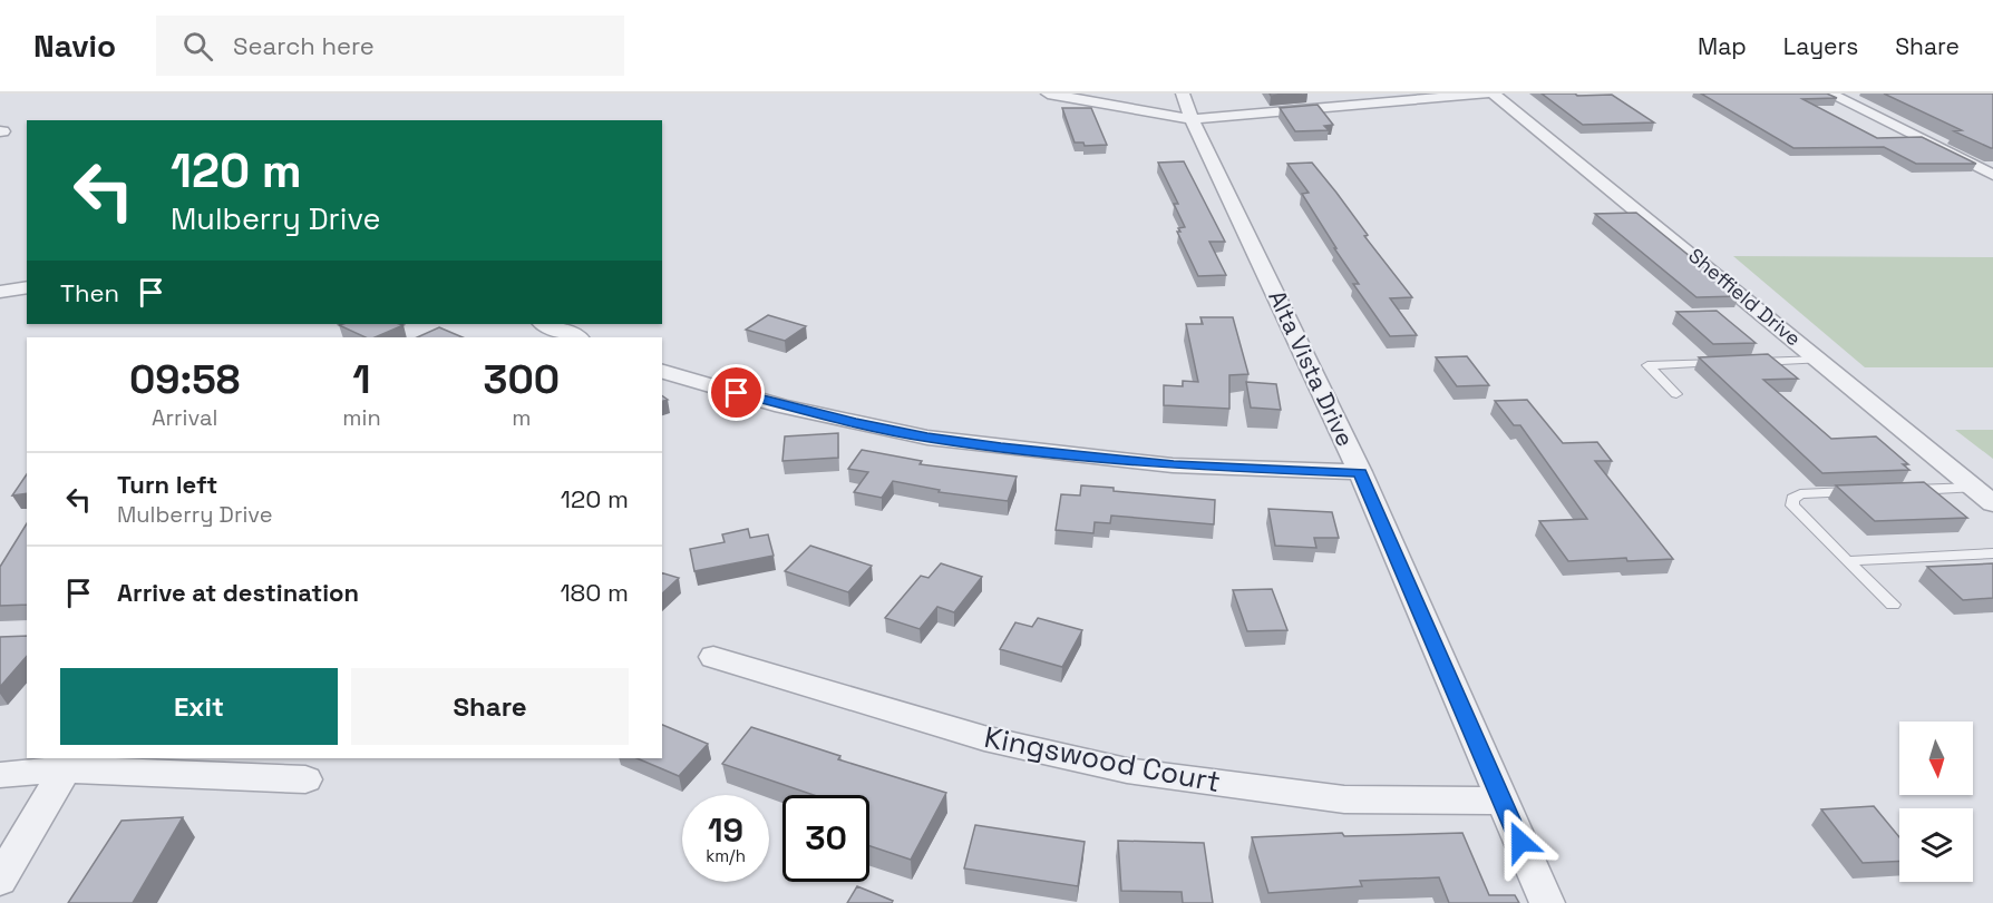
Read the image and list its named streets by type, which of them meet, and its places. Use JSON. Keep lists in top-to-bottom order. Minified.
{"streets":{"street":["Sheffield Drive","Alta Vista Drive","Kingswood Court"]},"crossings":[["Alta Vista Drive","Kingswood Court"]],"north":"bottom","page":{"header":"Navio","search":"Search here","nav":["Map","Layers","Share"],"turn":["120 m","Mulberry Drive"],"then":"Then","eta":["09:58","Arrival","1","min","300","m"],"list":[{"name":"Turn left","note":"Mulberry Drive","value":"120 m"},{"name":"Arrive at destination","value":"180 m"}],"buttons":["Exit","Share"],"speed":"19 km/h","limit":"30"}}
